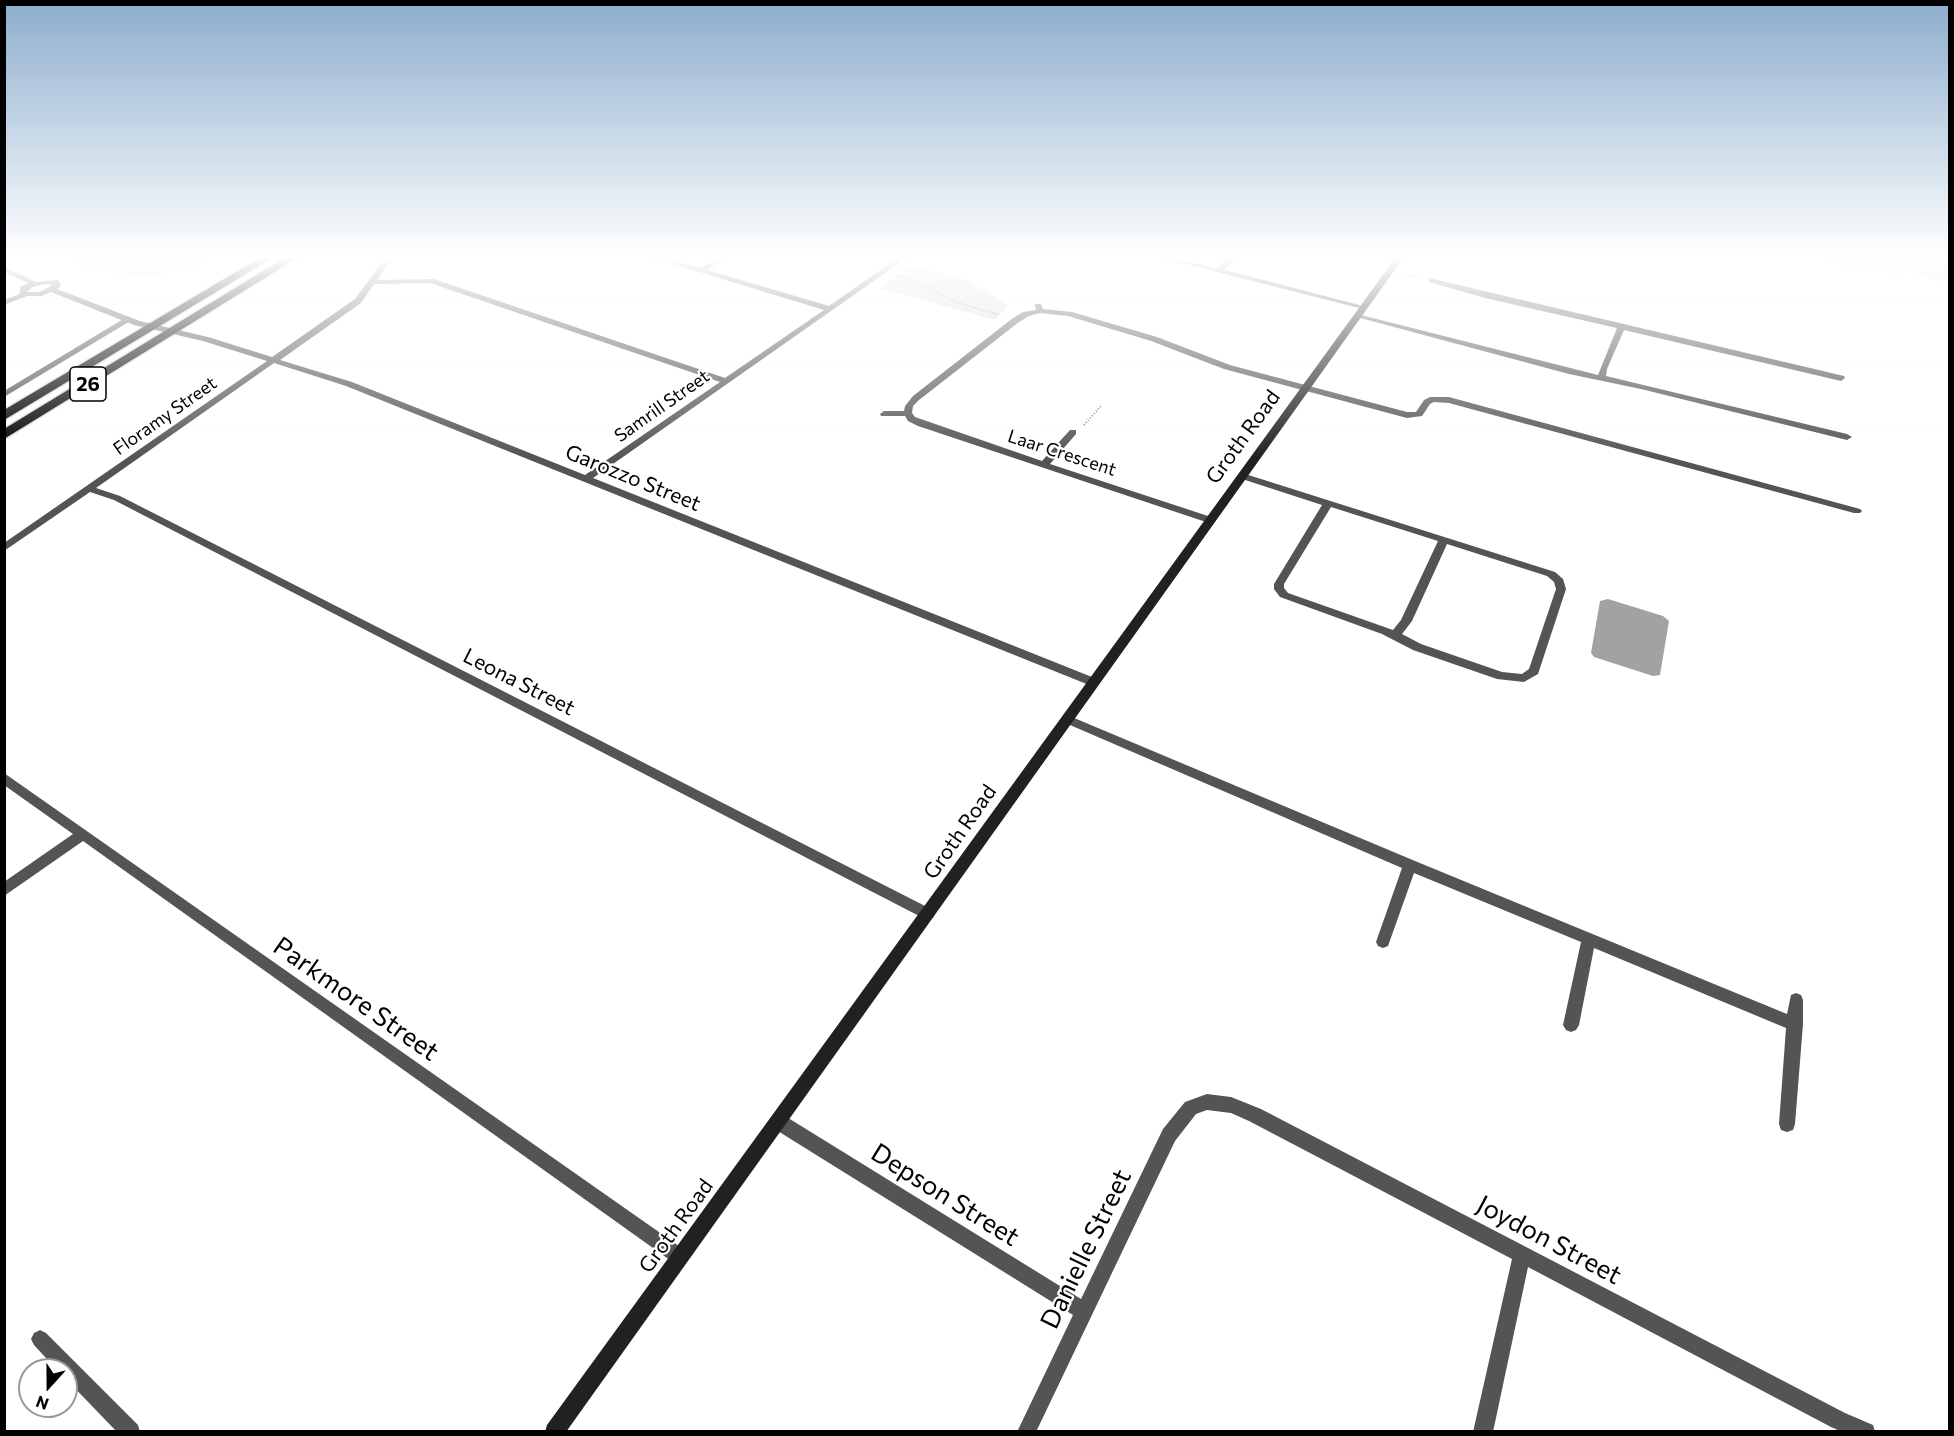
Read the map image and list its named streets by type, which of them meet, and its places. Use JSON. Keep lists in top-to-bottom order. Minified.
{"streets":{"highway":["26"],"street":["Samrill Street","Floramy Street","Groth Road","Laar Crescent","Garozzo Street","Leona Street","Parkmore Street","Depson Street","Joydon Street","Danielle Street"]},"crossings":[["26","Garozzo Street"],["Samrill Street","Garozzo Street"],["Floramy Street","Garozzo Street"],["Floramy Street","Leona Street"],["Groth Road","Laar Crescent"],["Groth Road","Garozzo Street"],["Groth Road","Leona Street"],["Groth Road","Parkmore Street"],["Groth Road","Depson Street"],["Depson Street","Danielle Street"],["Joydon Street","Danielle Street"]],"north":"bottom"}
